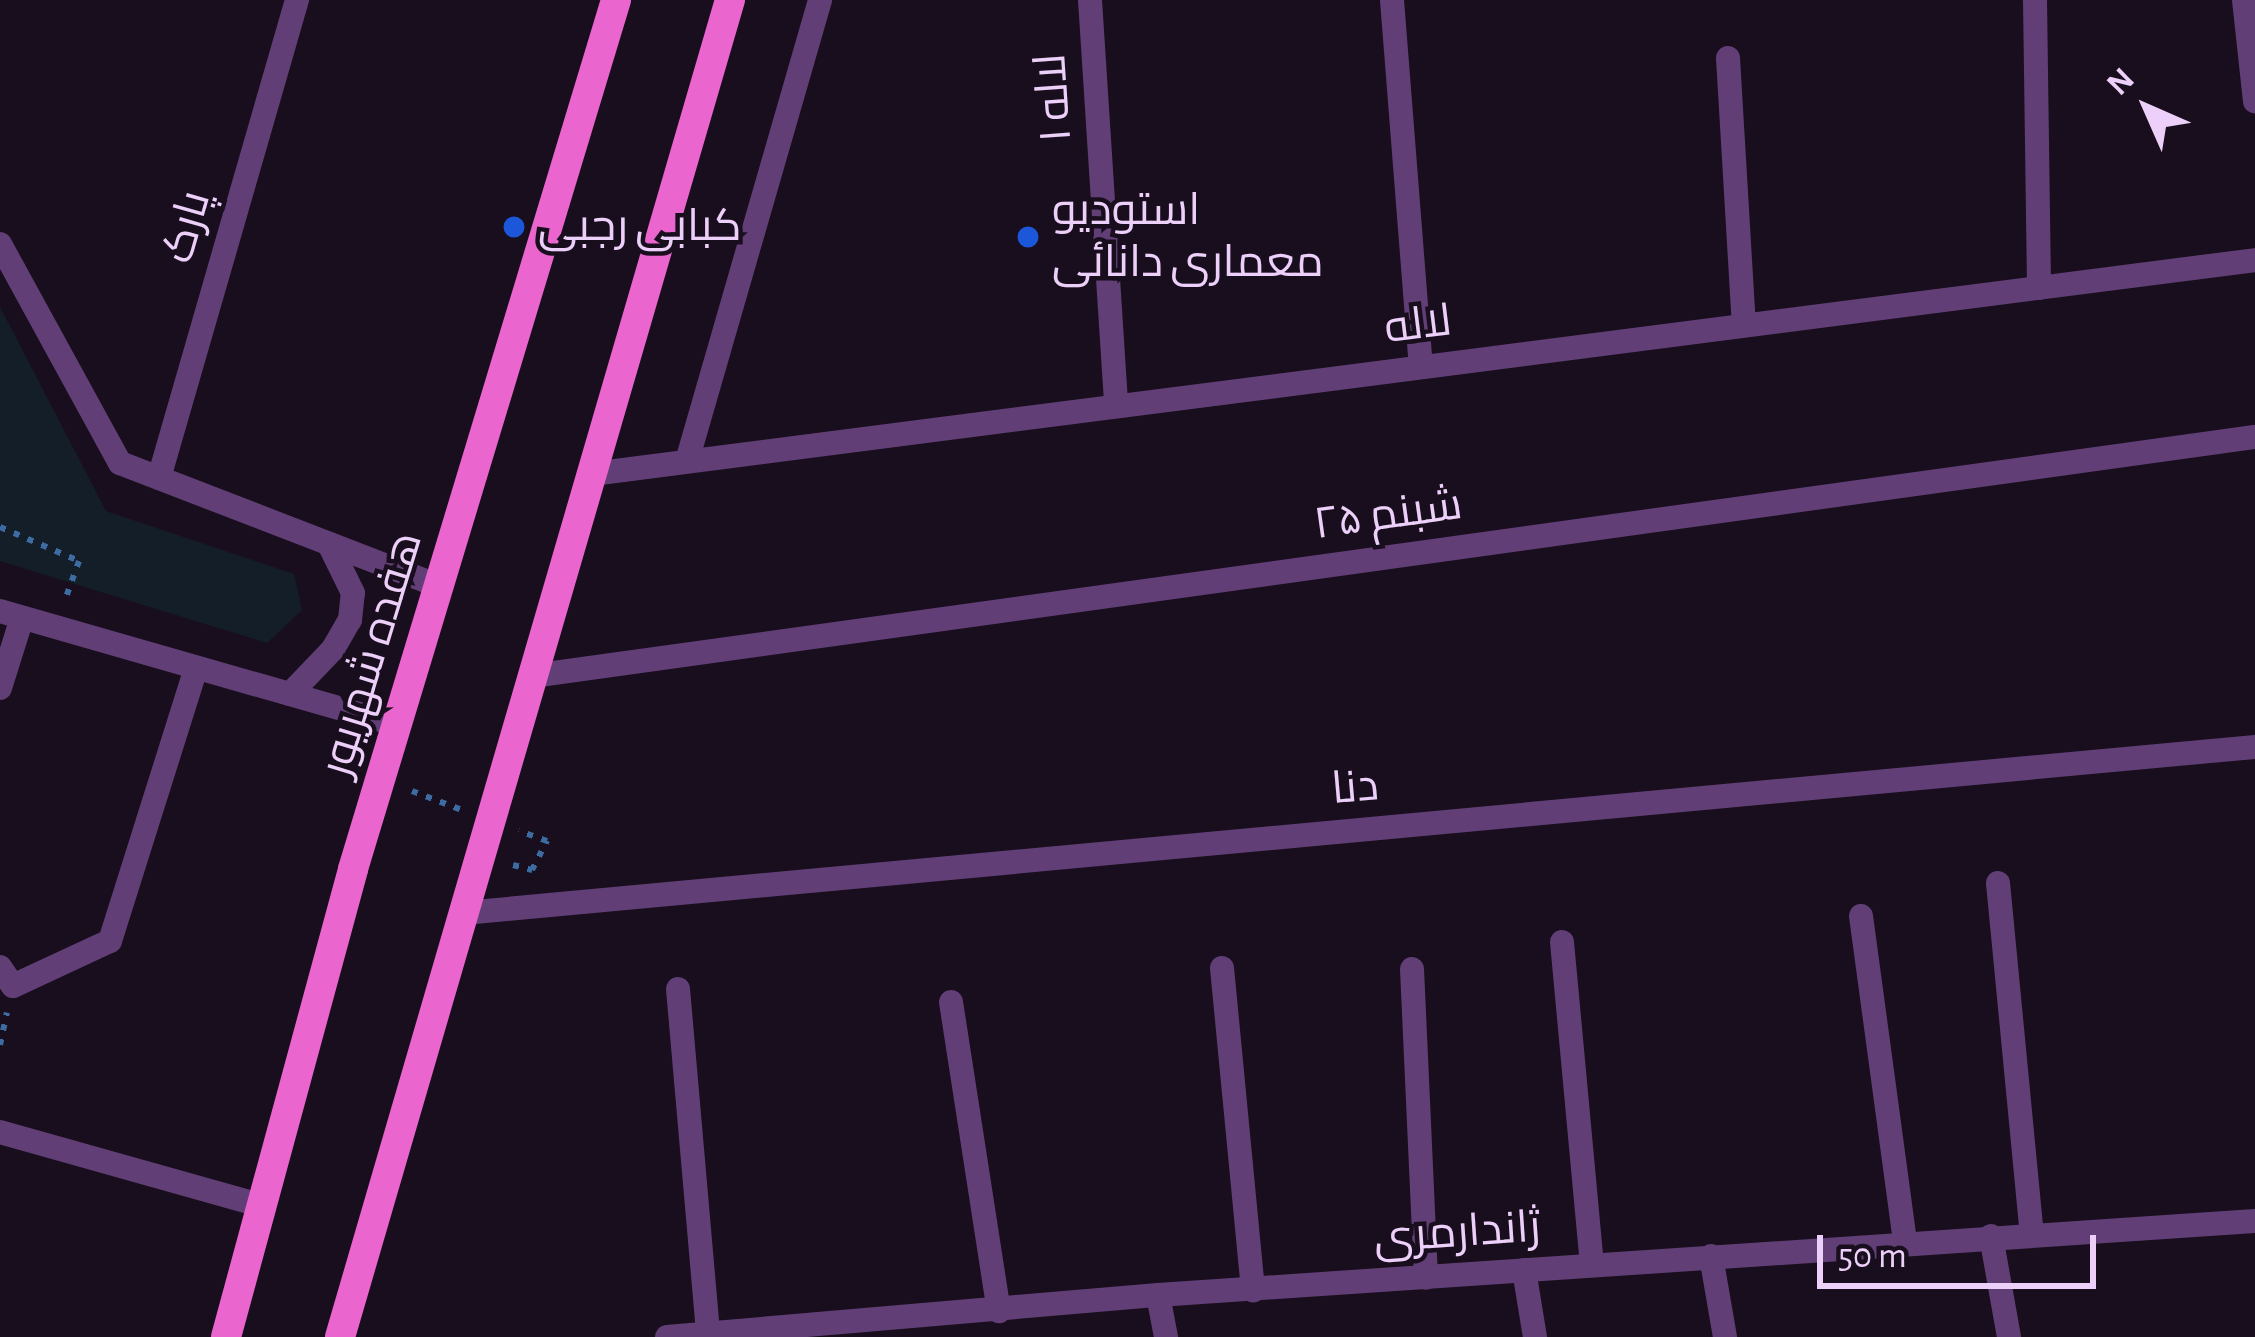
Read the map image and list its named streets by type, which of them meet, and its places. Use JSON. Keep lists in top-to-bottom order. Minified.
{"streets":{"main road":["هفده شهریور"],"street":["لاله ۱","پارک","لاله","شبنم ۲۵","دنا","ژاندارمری"]},"crossings":[["لاله ۱","لاله"]],"places":["کبابی رجبی","استودیو معماری دانائی"],"scale_bar":"50 m","north":"top left"}
